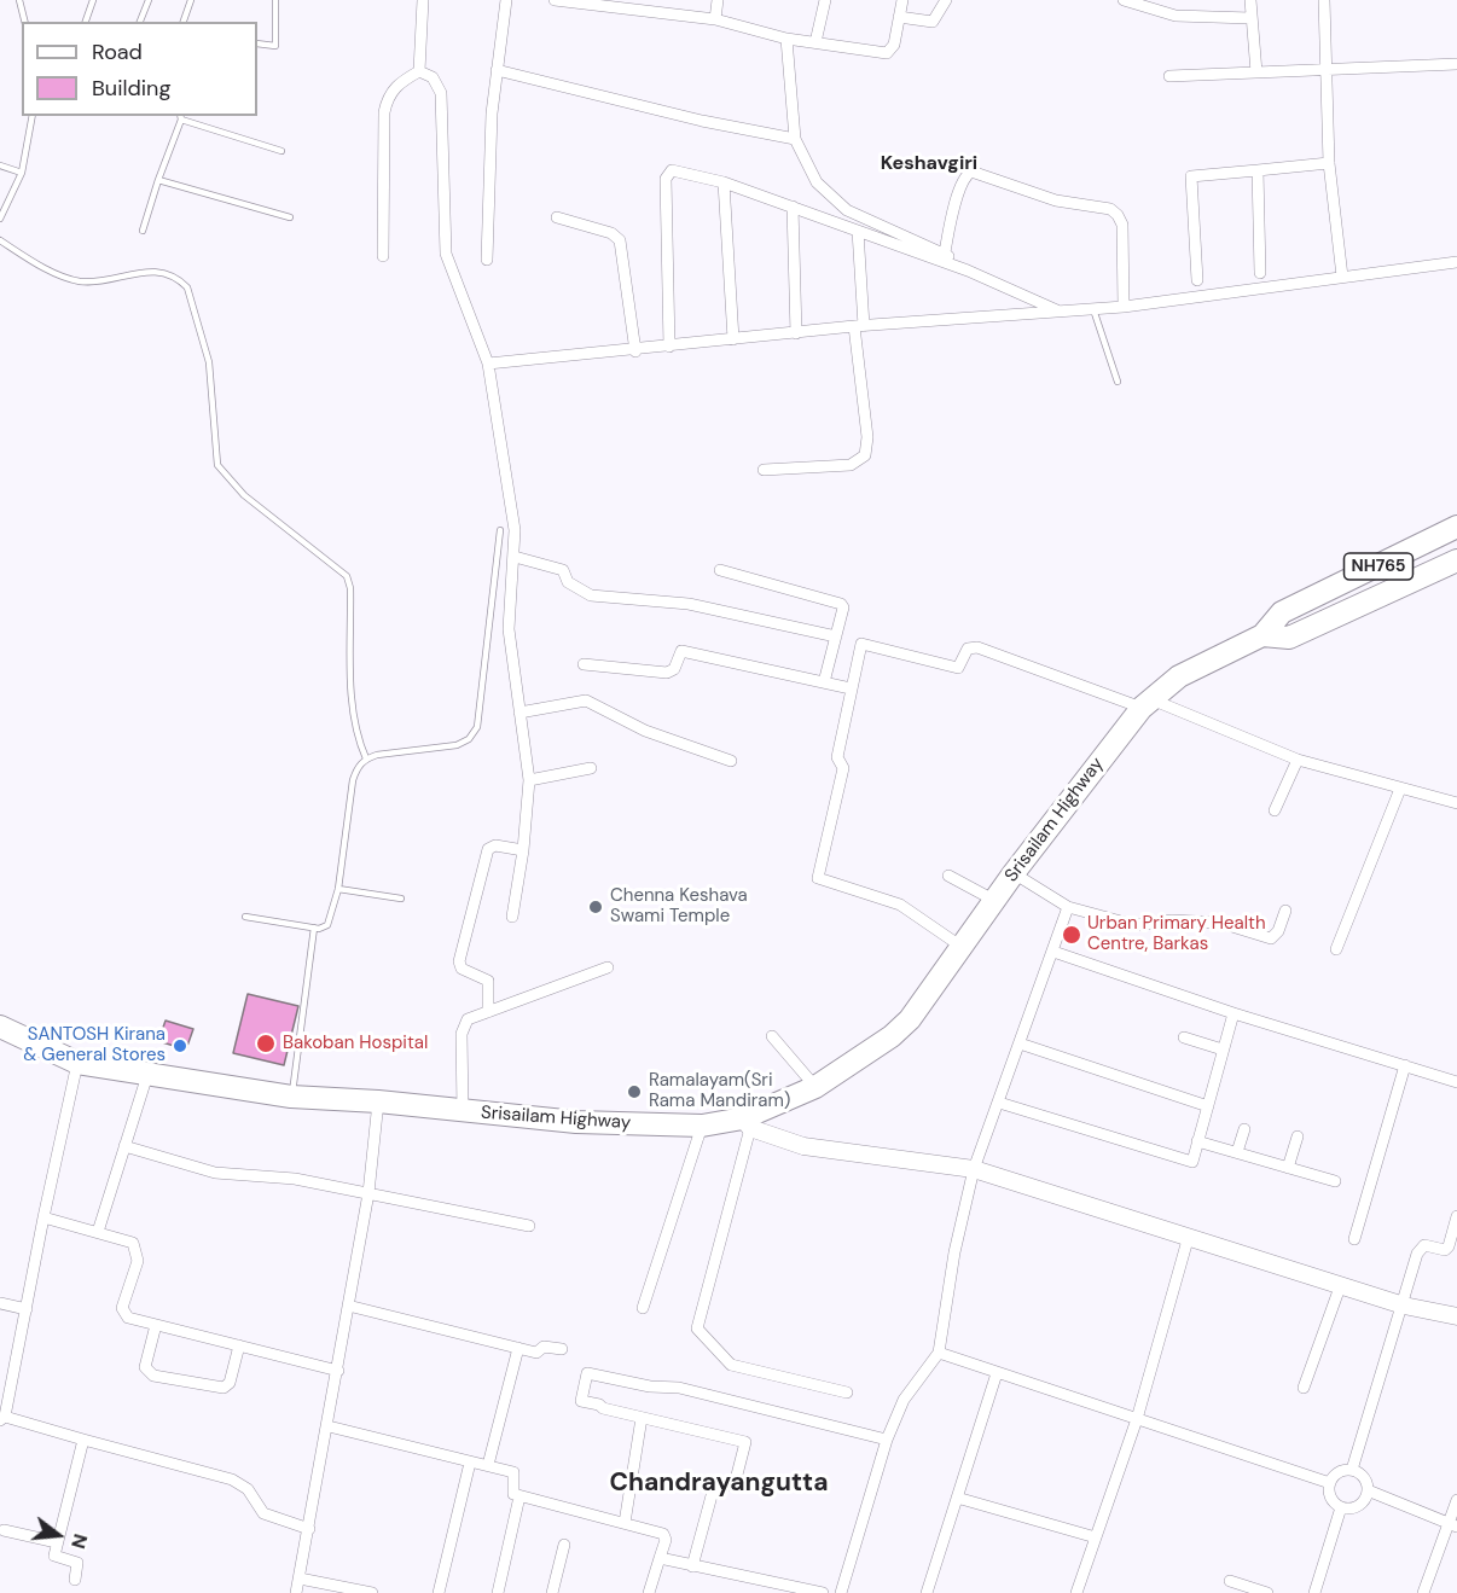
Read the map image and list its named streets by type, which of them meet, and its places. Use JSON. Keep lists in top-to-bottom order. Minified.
{"streets":{"highway":["NH765","Srisailam Highway"]},"crossings":[["NH765","Srisailam Highway"]],"districts":["Keshavgiri","Chandrayangutta"],"places":["Chenna Keshava Swami Temple","Urban Primary Health Centre, Barkas","Bakoban Hospital","SANTOSH Kirana & General Stores","Ramalayam(Sri Rama Mandiram)"],"legend":["Road","Building"],"north":"right"}
